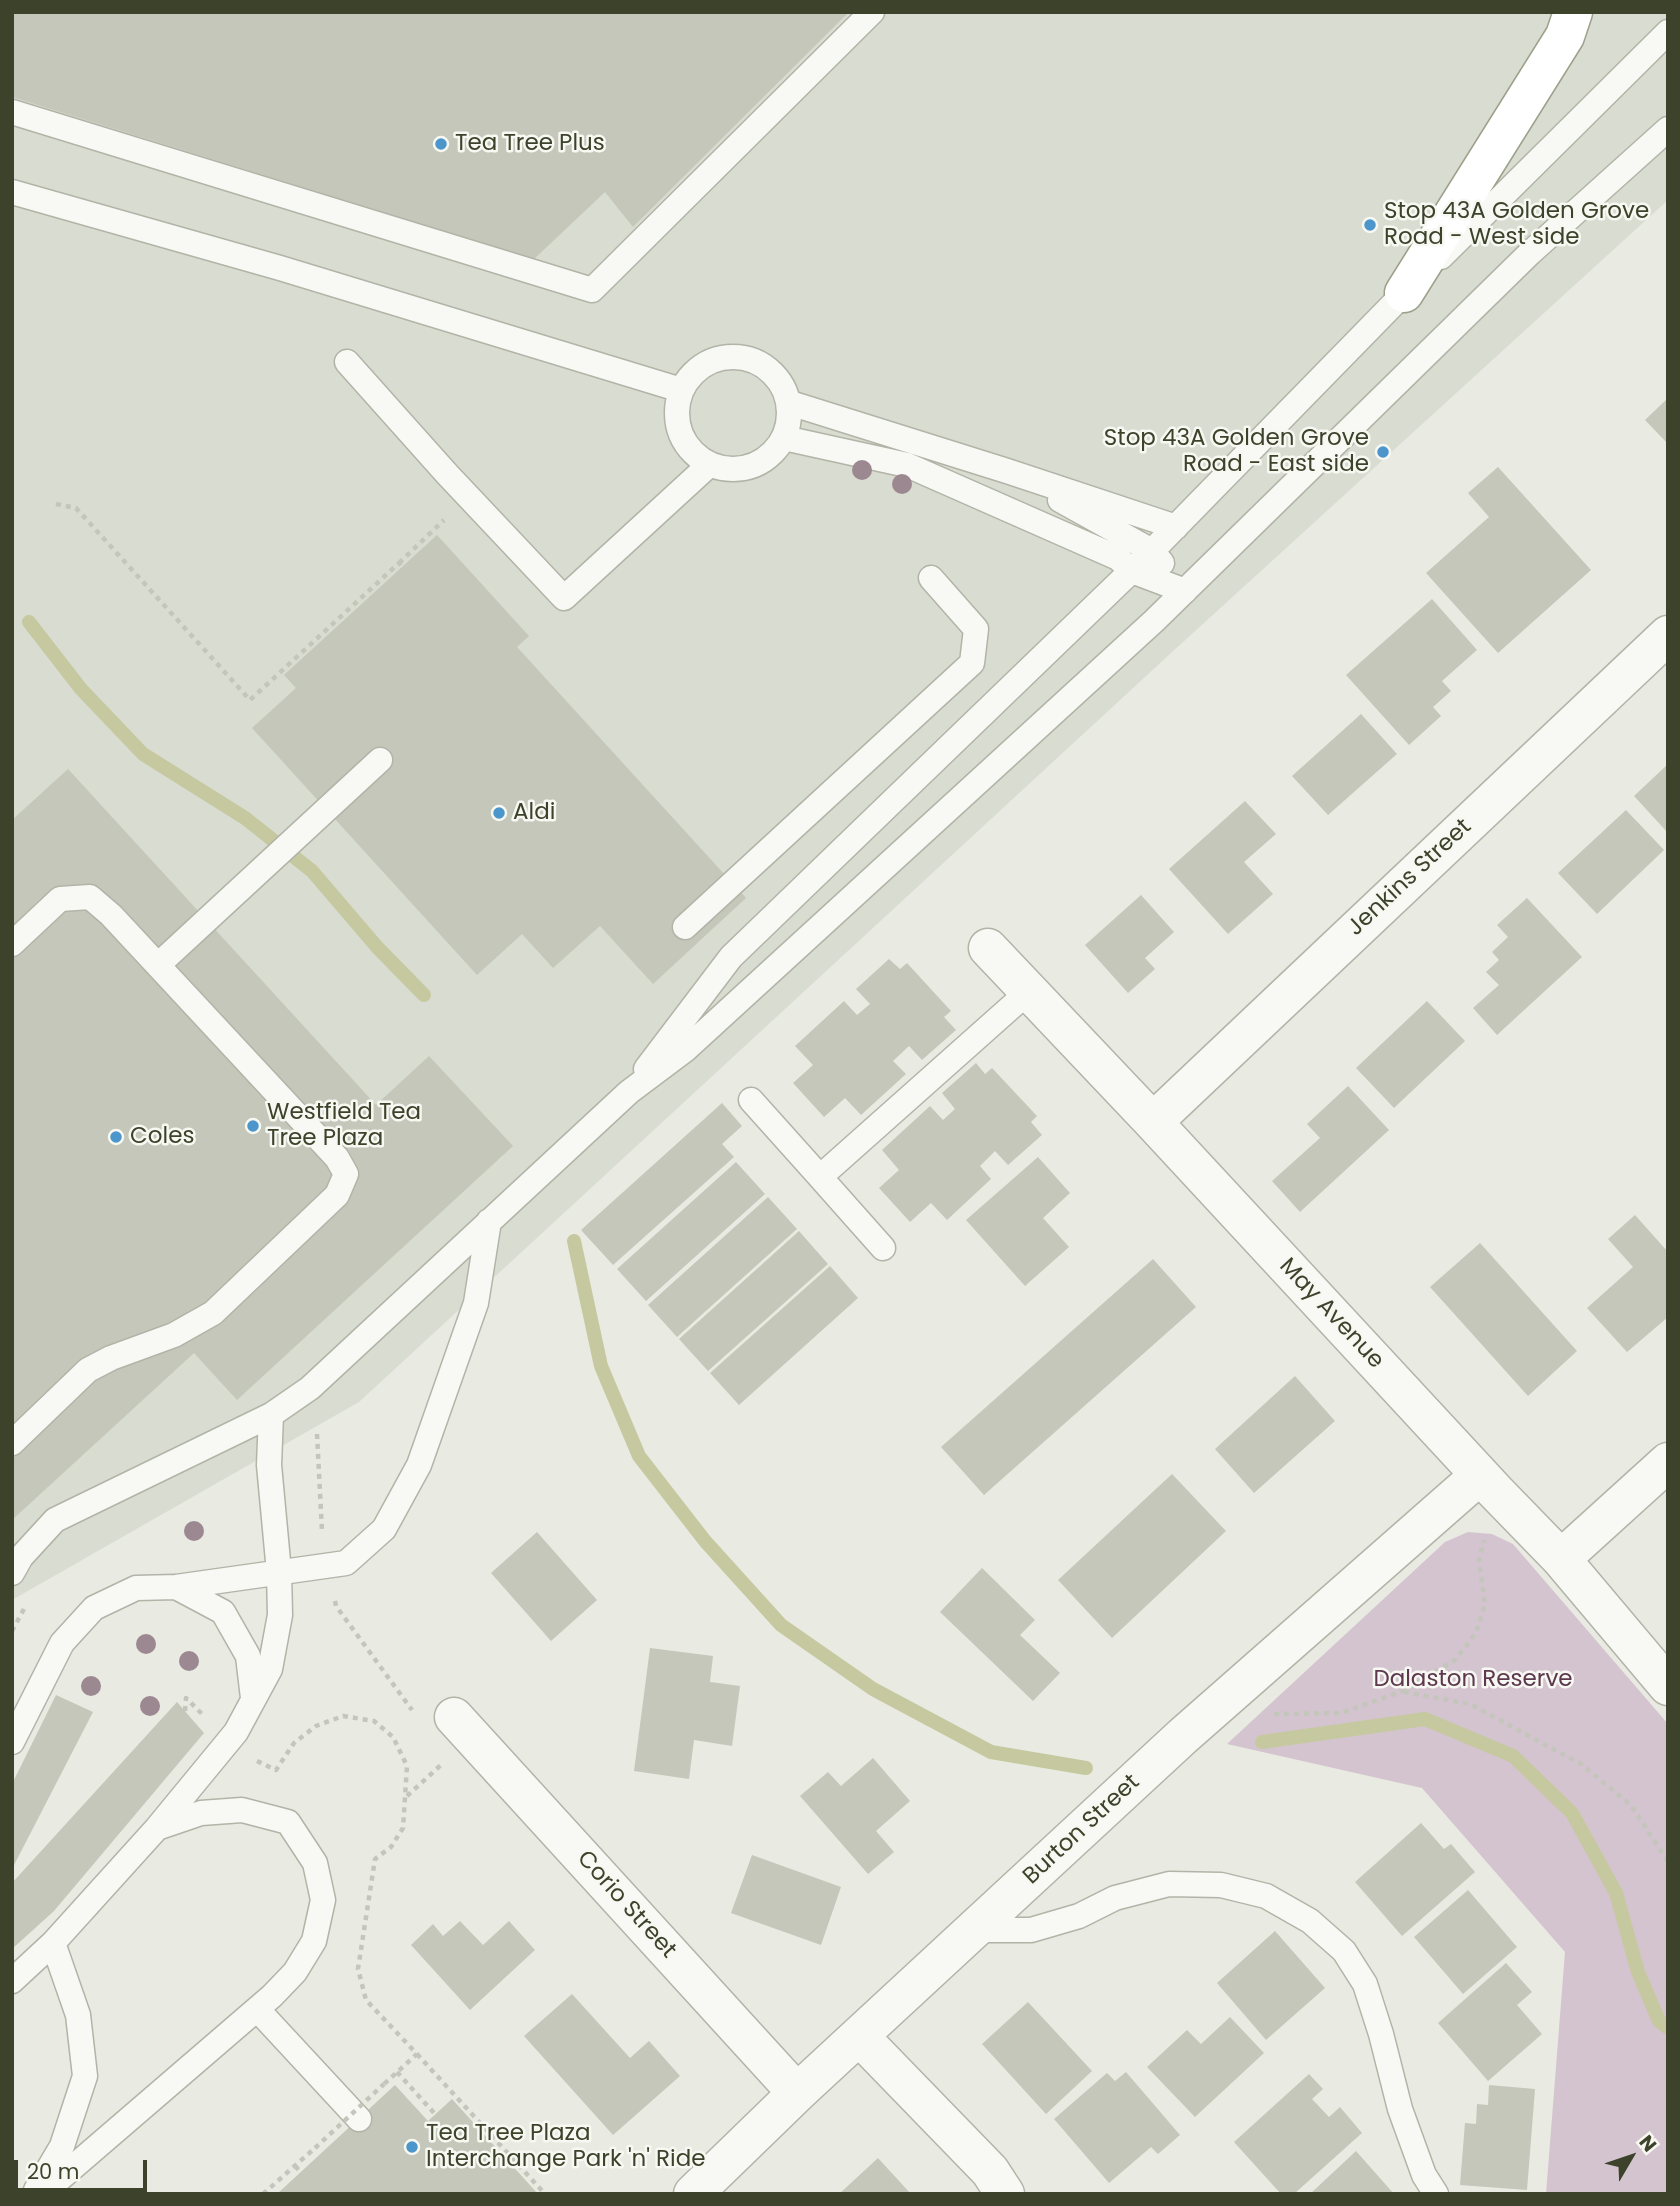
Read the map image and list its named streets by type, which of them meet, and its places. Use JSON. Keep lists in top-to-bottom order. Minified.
{"streets":{"street":["Jenkins Street","May Avenue","Burton Street","Corio Street"]},"crossings":[["Jenkins Street","May Avenue"],["May Avenue","Burton Street"],["Burton Street","Corio Street"]],"parks":["Dalaston Reserve"],"places":["Tea Tree Plus","Stop 43A Golden Grove Road - West side","Stop 43A Golden Grove Road - East side","Aldi","Westfield Tea Tree Plaza","Coles","Tea Tree Plaza Interchange Park 'n' Ride"],"scale_bar":"20 m","north":"top right"}
